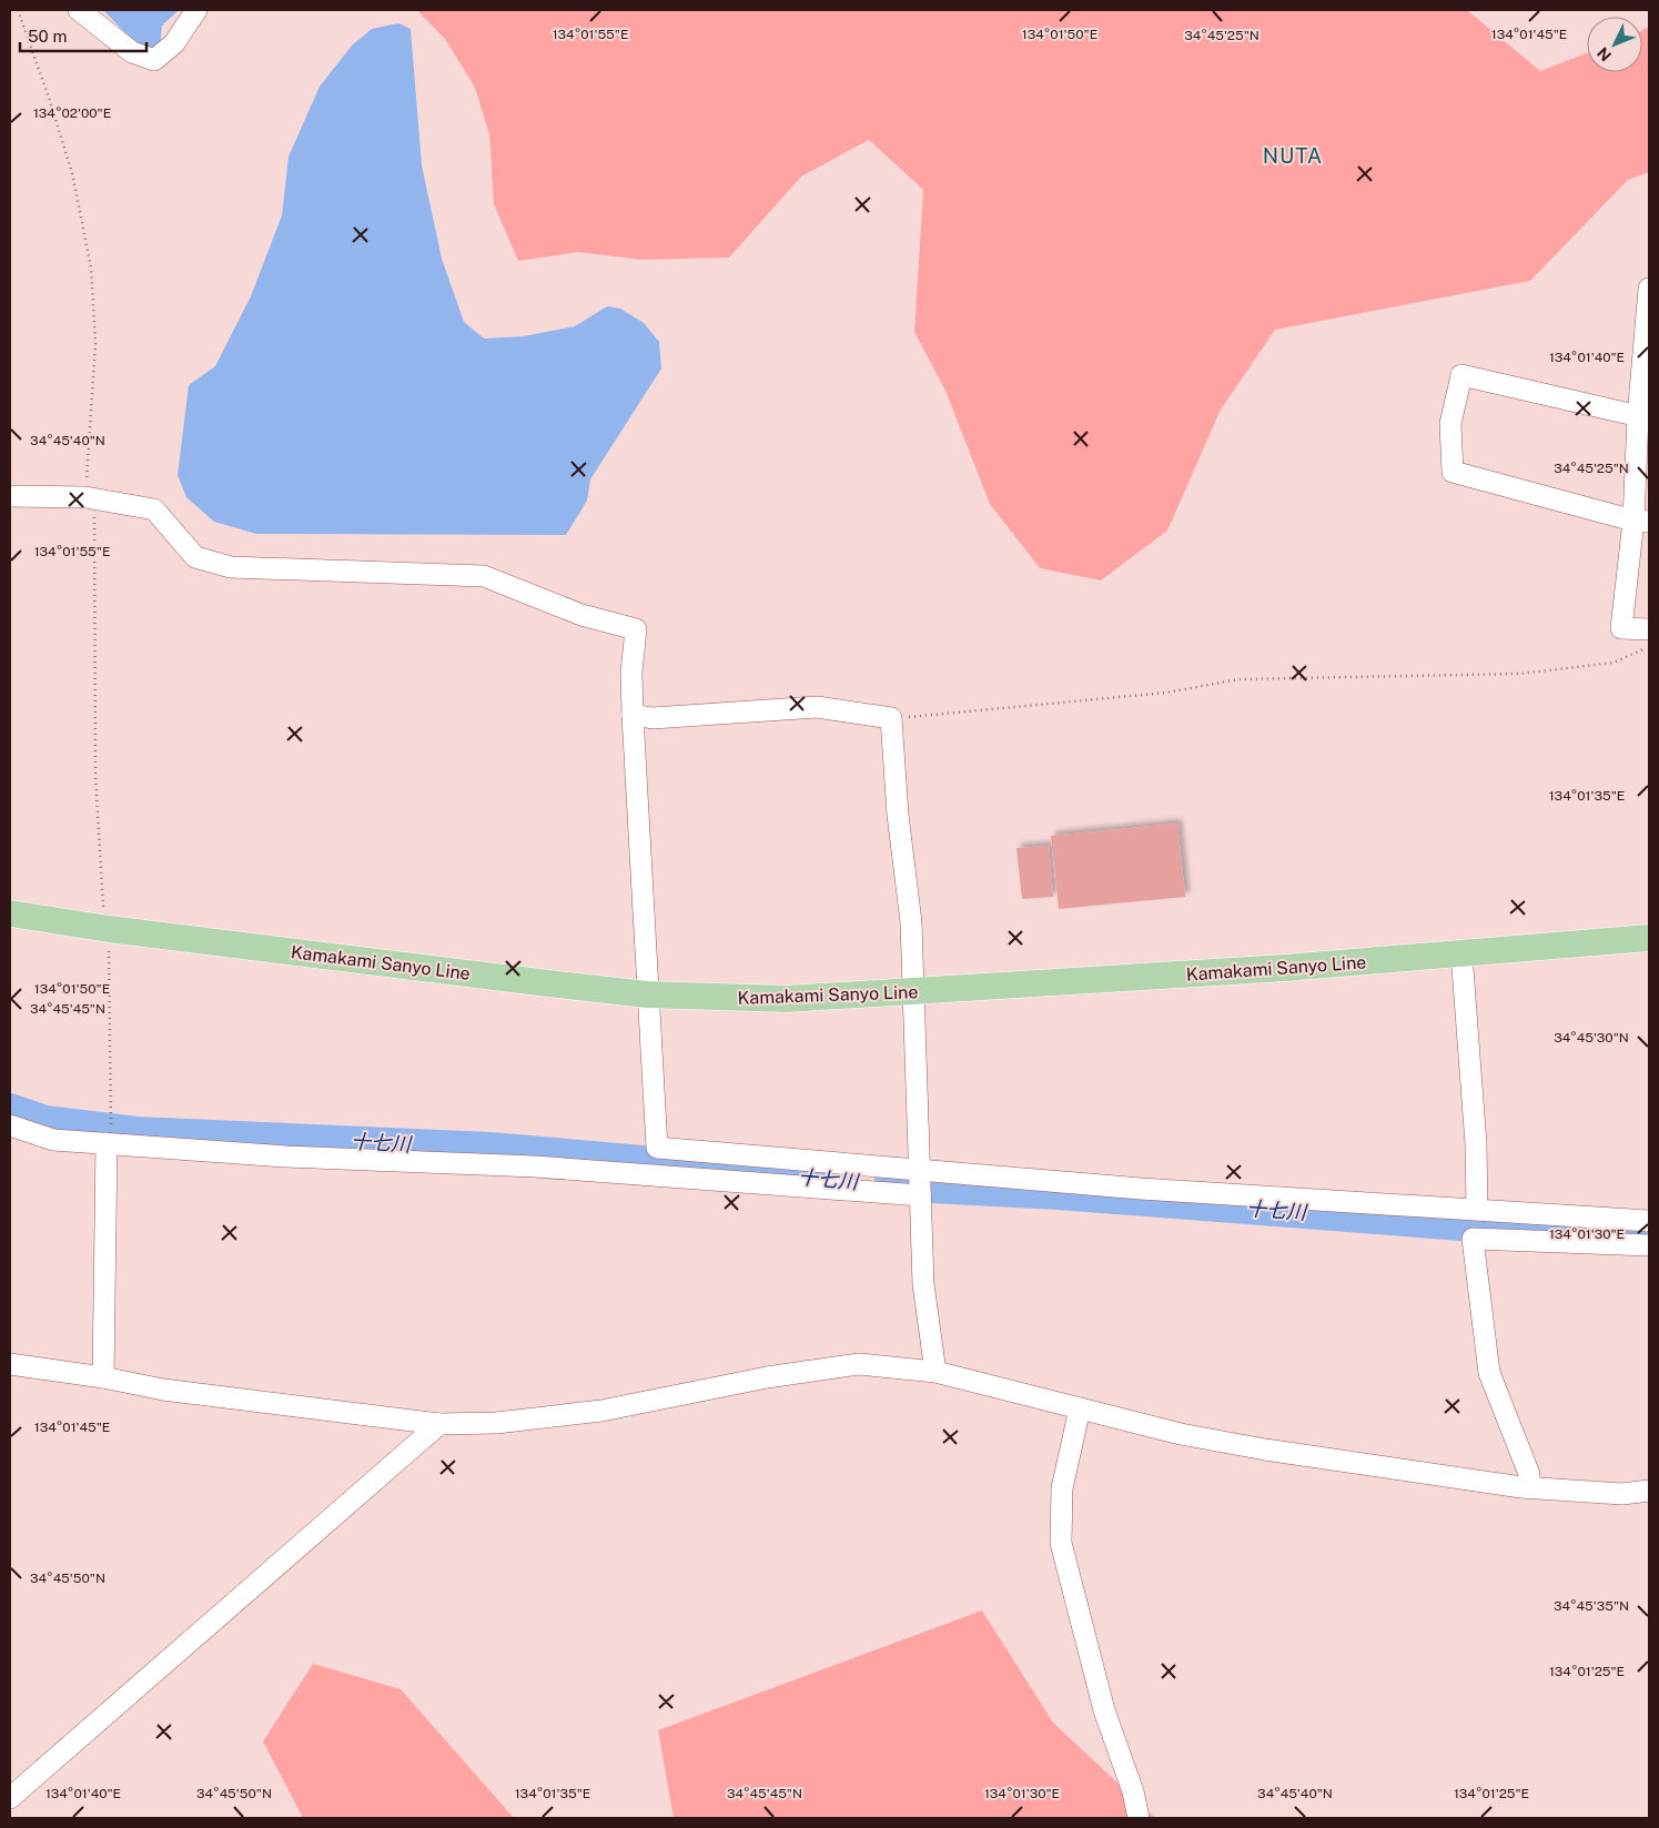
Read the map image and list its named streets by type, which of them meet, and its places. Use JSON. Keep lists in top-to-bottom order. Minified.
{"streets":{"main road":["Kamakami Sanyo Line"]},"districts":["NUTA"],"water":["十七川"],"scale_bar":"50 m","north":"bottom left","coordinates":["134°01'55\"E","134°01'50\"E","134°01'45\"E","34°45'25\"N","134°02'00\"E","134°01'40\"E","34°45'40\"N","134°01'35\"E","34°45'45\"N","34°45'30\"N","134°01'30\"E","34°45'50\"N","34°45'35\"N","134°01'25\"E"]}
